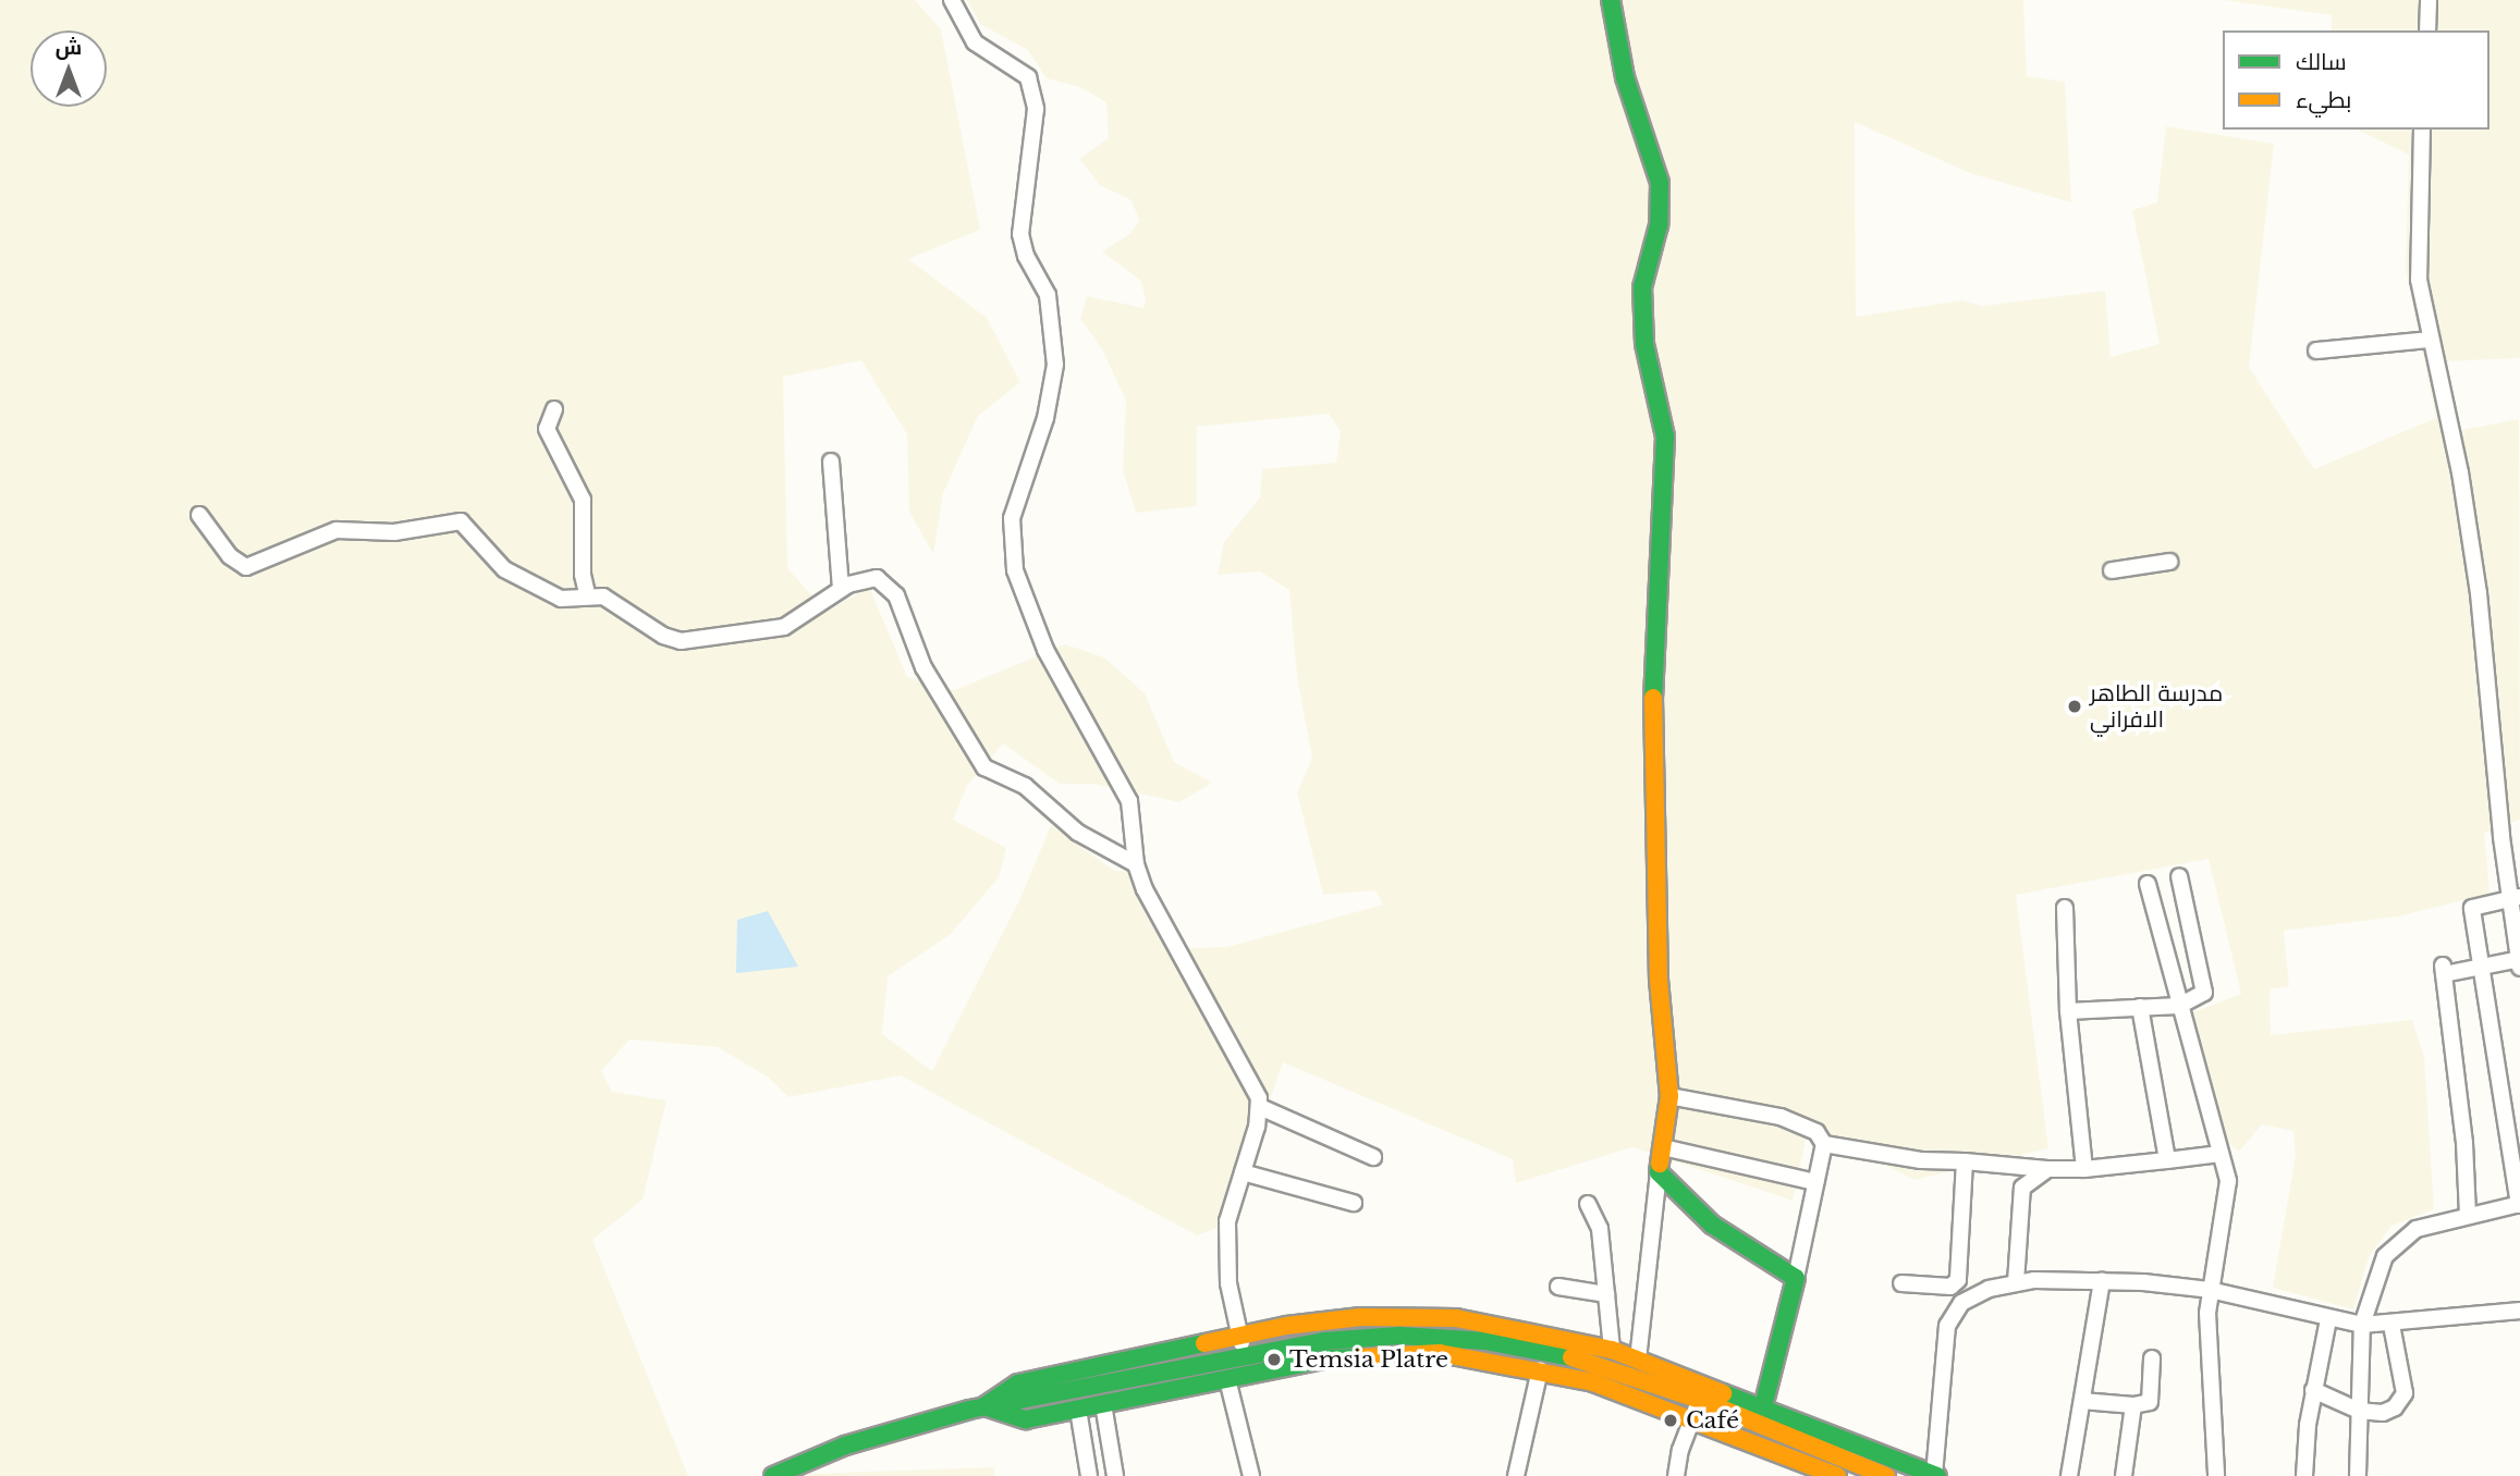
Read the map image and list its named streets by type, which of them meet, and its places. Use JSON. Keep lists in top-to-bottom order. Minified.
{"places":["مدرسة الطاهر الافراني","Temsia Platre","Café"],"legend":["سالك","بطيء"],"north":"top"}
